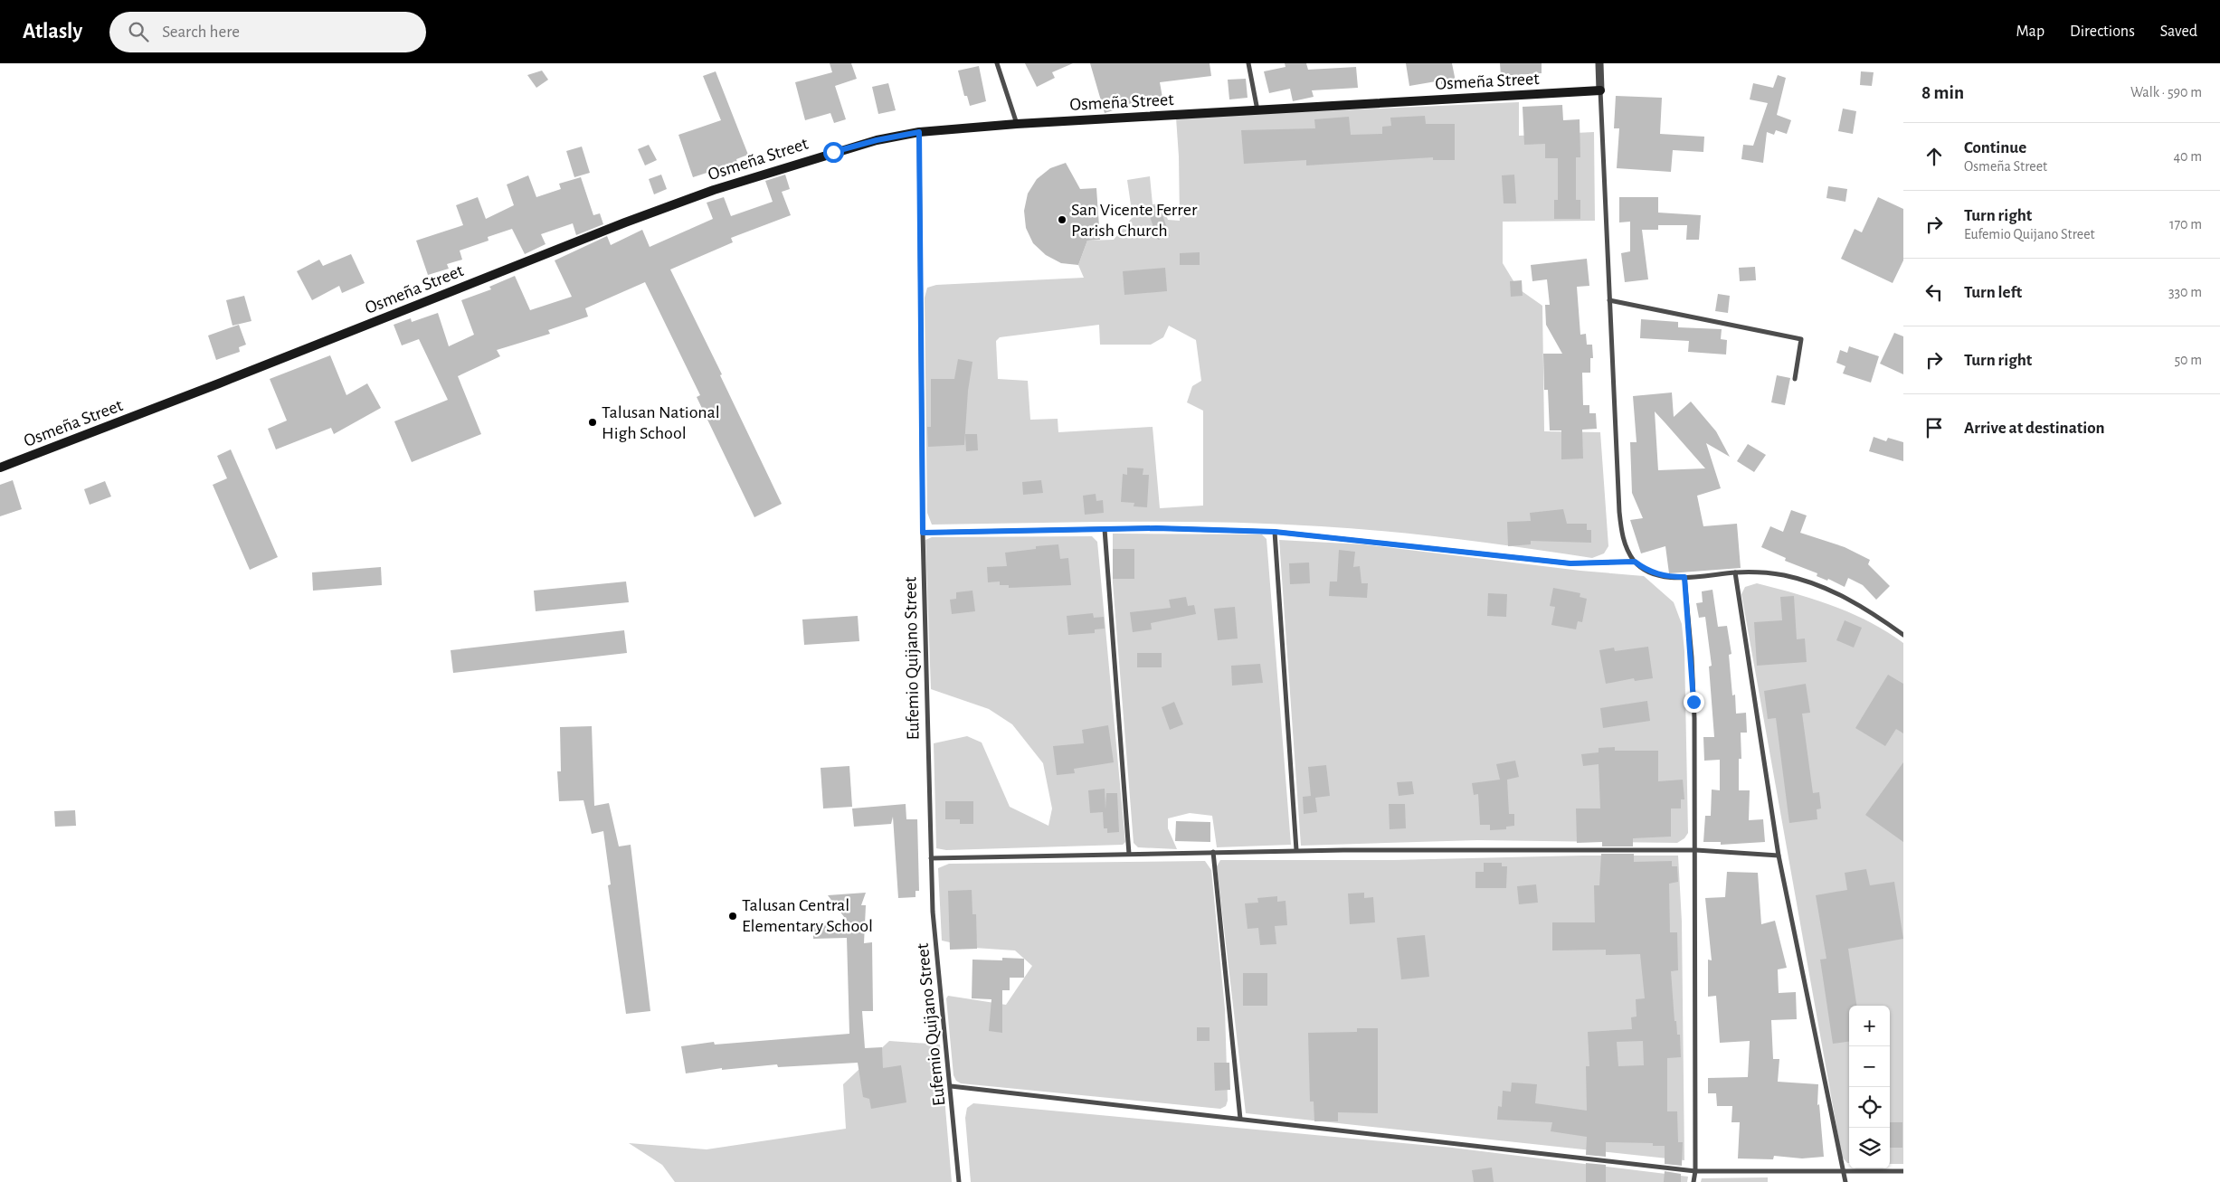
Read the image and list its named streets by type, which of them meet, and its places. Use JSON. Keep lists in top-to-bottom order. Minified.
{"streets":{"main road":["Osmeña Street"],"street":["Eufemio Quijano Street"]},"crossings":[["Osmeña Street","Eufemio Quijano Street"]],"places":["San Vicente Ferrer Parish Church","Talusan National High School","Talusan Central Elementary School"],"page":{"header":"Atlasly","search":"Search here","nav":["Map","Directions","Saved"],"heading":["8 min","Walk · 590 m"],"list":[["Continue","Osmeña Street","40 m"],["Turn right","Eufemio Quijano Street","170 m"],["Turn left","330 m"],["Turn right","50 m"],"Arrive at destination"],"map_buttons":["+","−"]}}
